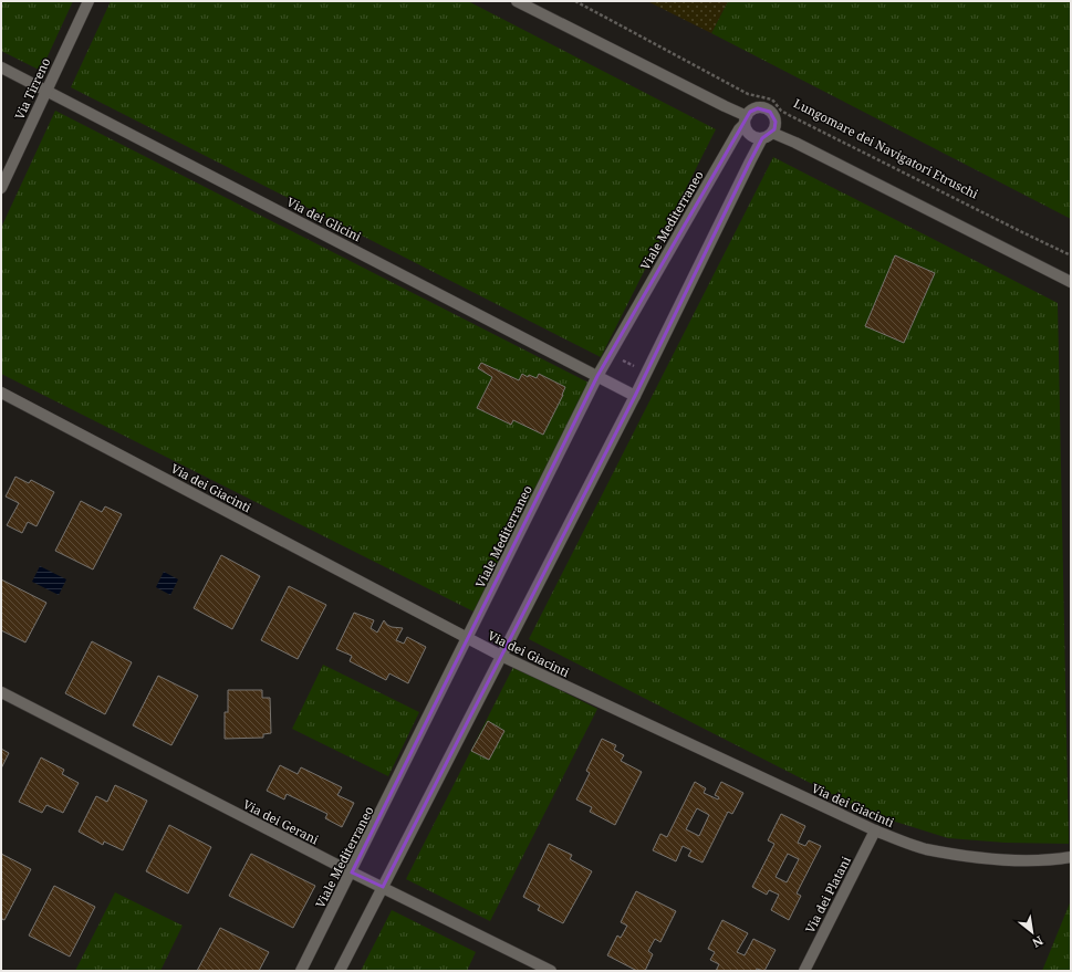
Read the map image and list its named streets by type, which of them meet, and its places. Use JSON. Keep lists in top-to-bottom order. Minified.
{"streets":{"street":["Via Tirreno","Via dei Glicini","Viale Mediterraneo","Via dei Giacinti","Via dei Gerani","Via dei Platani"],"path":["Lungomare dei Navigatori Etruschi"]},"crossings":[["Via Tirreno","Via dei Glicini"],["Via dei Glicini","Viale Mediterraneo"],["Viale Mediterraneo","Via dei Giacinti"],["Viale Mediterraneo","Via dei Gerani"],["Via dei Giacinti","Via dei Platani"]],"north":"bottom right"}
